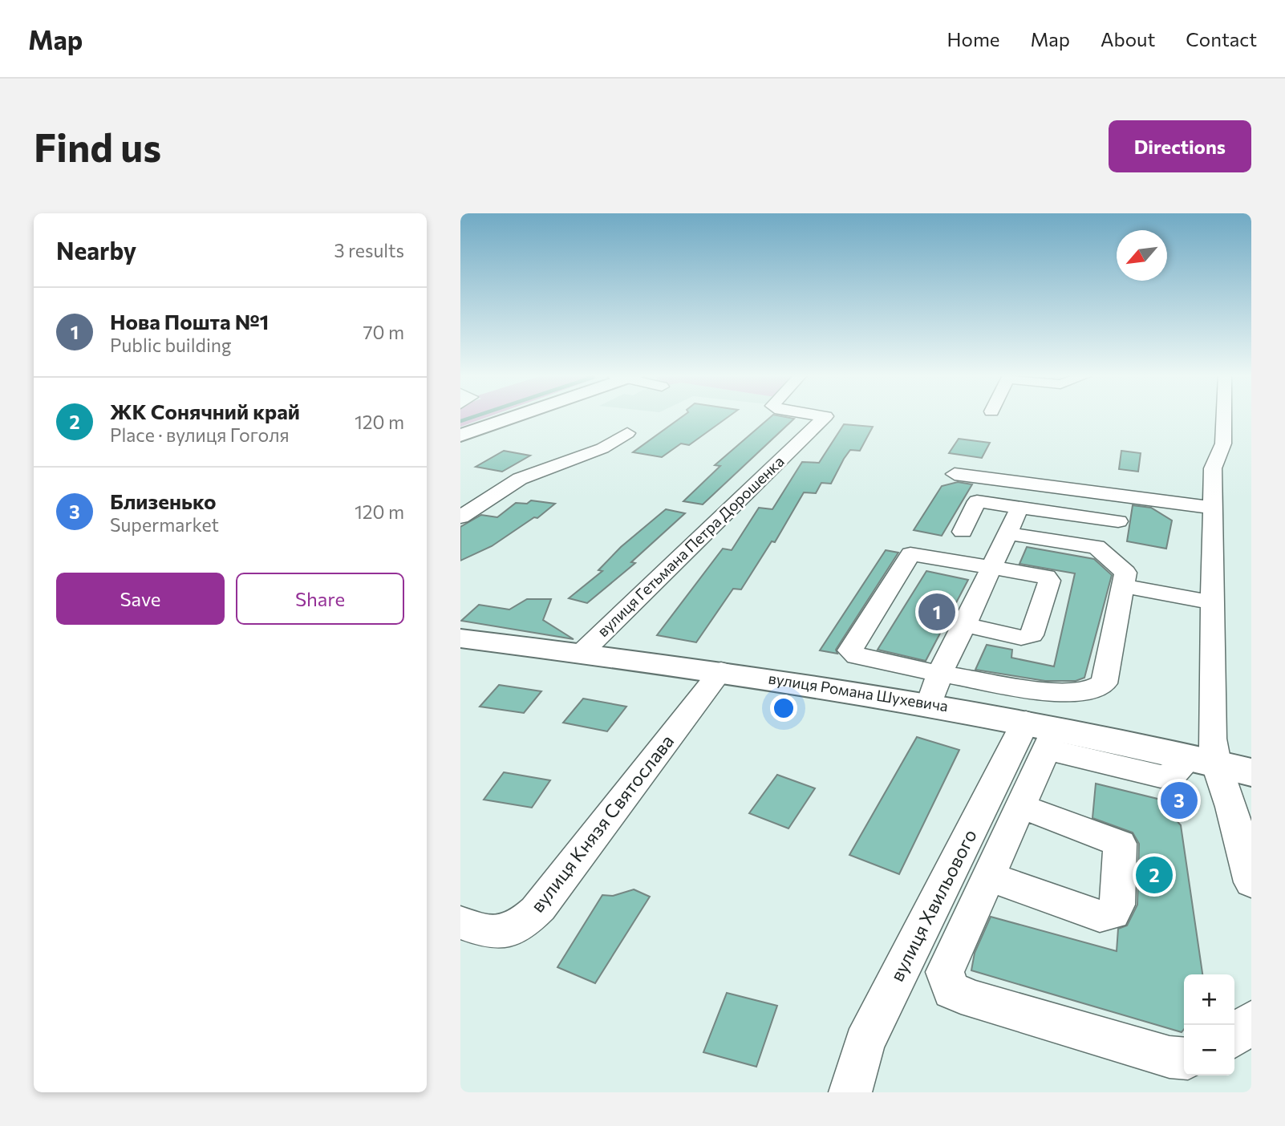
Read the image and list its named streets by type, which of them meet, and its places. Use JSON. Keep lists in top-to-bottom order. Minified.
{"streets":{"main road":["вулиця Романа Шухевича"],"street":["вулиця Гетьмана Петра Дорошенка","вулиця Князя Святослава","вулиця Хвильового"]},"crossings":[["вулиця Гетьмана Петра Дорошенка","вулиця Романа Шухевича"],["вулиця Романа Шухевича","вулиця Князя Святослава"],["вулиця Романа Шухевича","вулиця Хвильового"]],"north":"bottom left","page":{"header":"Map","nav":["Home","Map","About","Contact"],"buttons":["Directions",["Save","Share"]],"title":"Find us","heading":["Nearby","3 results"],"list":[{"mark":"1","name":"Нова Пошта №1","note":"Public building","value":"70 m"},{"mark":"2","name":"ЖК Сонячний край","note":"Place · вулиця Гоголя","value":"120 m"},{"mark":"3","name":"Близенько","note":"Supermarket","value":"120 m"}],"pins":["1","3","2"],"map_buttons":["+","−"]}}
